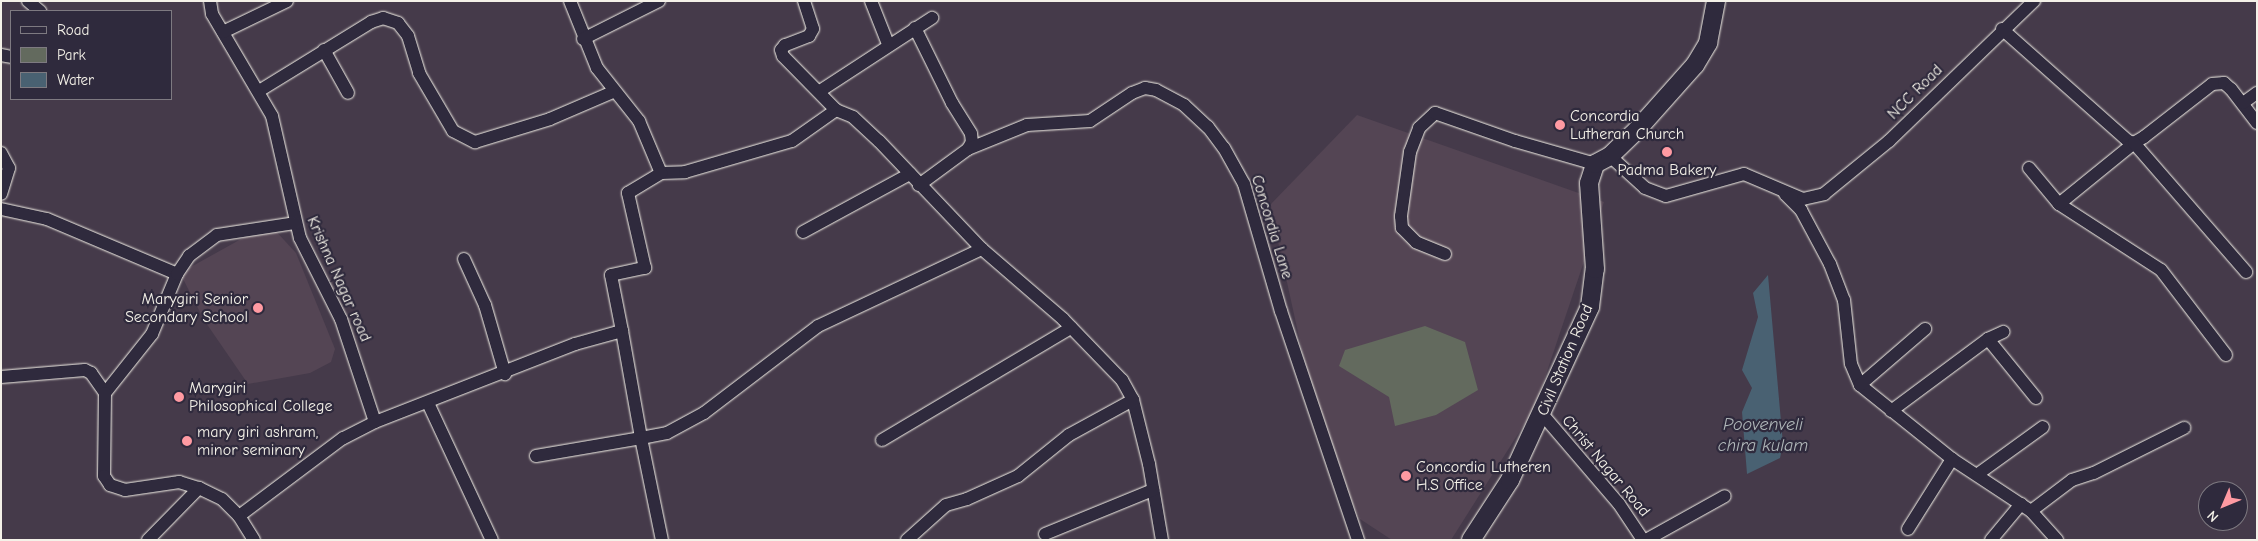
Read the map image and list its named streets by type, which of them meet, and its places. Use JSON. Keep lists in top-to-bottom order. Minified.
{"streets":{"main road":["Civil Station Road"],"street":["NCC Road","Concordia Lane","Krishna Nagar road","Christ Nagar Road"]},"crossings":[["Civil Station Road","Christ Nagar Road"]],"water":["Poovenveli chira kulam"],"places":["Concordia Lutheran Church","Padma Bakery","Marygiri Senior Secondary School","Marygiri Philosophical College","mary giri ashram, minor seminary","Concordia Lutheren H.S Office"],"legend":["Road","Park","Water"],"north":"bottom left"}
